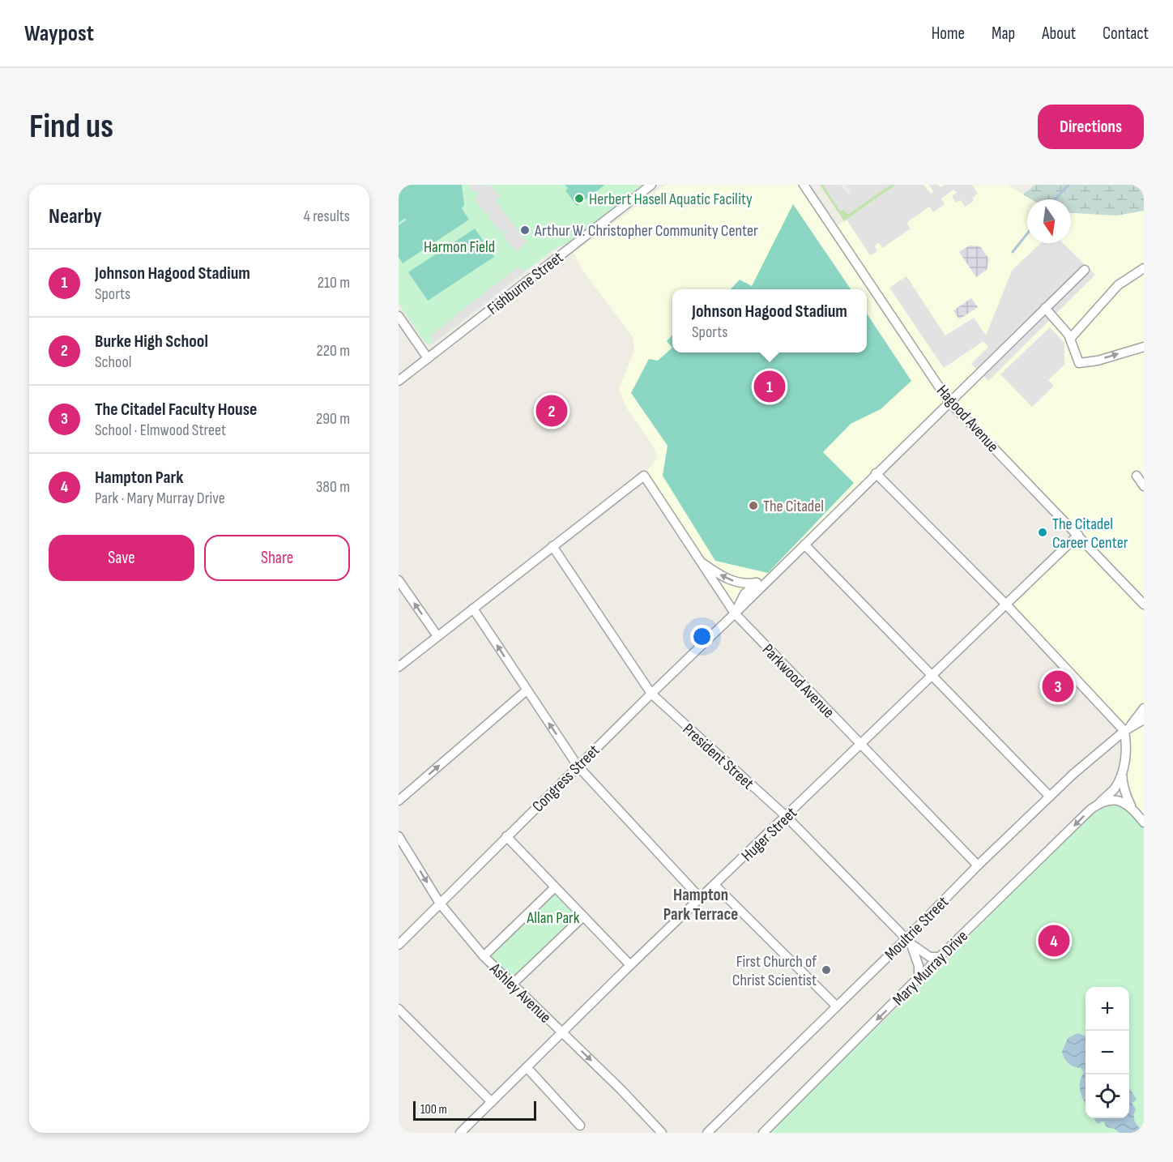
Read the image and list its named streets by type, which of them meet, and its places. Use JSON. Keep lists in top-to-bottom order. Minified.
{"streets":{"street":["Fishburne Street","Hagood Avenue","Parkwood Avenue","President Street","Congress Street","Huger Street","Moultrie Street","Mary Murray Drive","Ashley Avenue"]},"crossings":[["Hagood Avenue","Congress Street"],["Hagood Avenue","Huger Street"],["Parkwood Avenue","President Street"],["Parkwood Avenue","Congress Street"],["Parkwood Avenue","Huger Street"],["Parkwood Avenue","Moultrie Street"],["President Street","Congress Street"],["President Street","Huger Street"],["President Street","Moultrie Street"],["President Street","Mary Murray Drive"],["Congress Street","Ashley Avenue"],["Huger Street","Ashley Avenue"]],"one_way":["Mary Murray Drive"],"districts":["Hampton Park Terrace"],"parks":["Harmon Field","Allan Park"],"places":["Herbert Hasell Aquatic Facility","Arthur W. Christopher Community Center","The Citadel","The Citadel Career Center","First Church of Christ Scientist"],"scale_bar":"100 m","north":"bottom","page":{"header":"Waypost","nav":["Home","Map","About","Contact"],"buttons":["Directions",["Save","Share"]],"title":"Find us","heading":["Nearby","4 results"],"list":[{"mark":"1","name":"Johnson Hagood Stadium","note":"Sports","value":"210 m"},{"mark":"2","name":"Burke High School","note":"School","value":"220 m"},{"mark":"3","name":"The Citadel Faculty House","note":"School · Elmwood Street","value":"290 m"},{"mark":"4","name":"Hampton Park","note":"Park · Mary Murray Drive","value":"380 m"}],"popup":["Johnson Hagood Stadium","Sports"],"pins":["1","2","3","4"],"map_buttons":["+","−"],"scale":"100 m"}}
